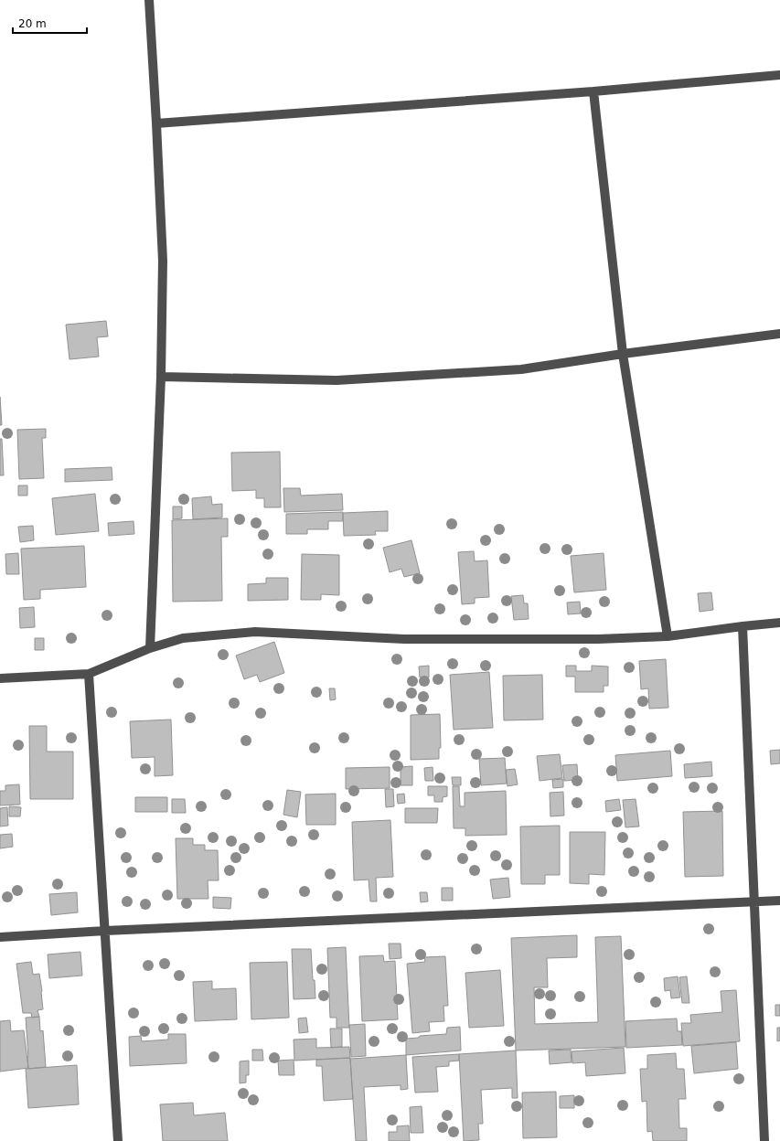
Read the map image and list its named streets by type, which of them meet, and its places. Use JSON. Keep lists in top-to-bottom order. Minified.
{"scale_bar":"20 m"}
